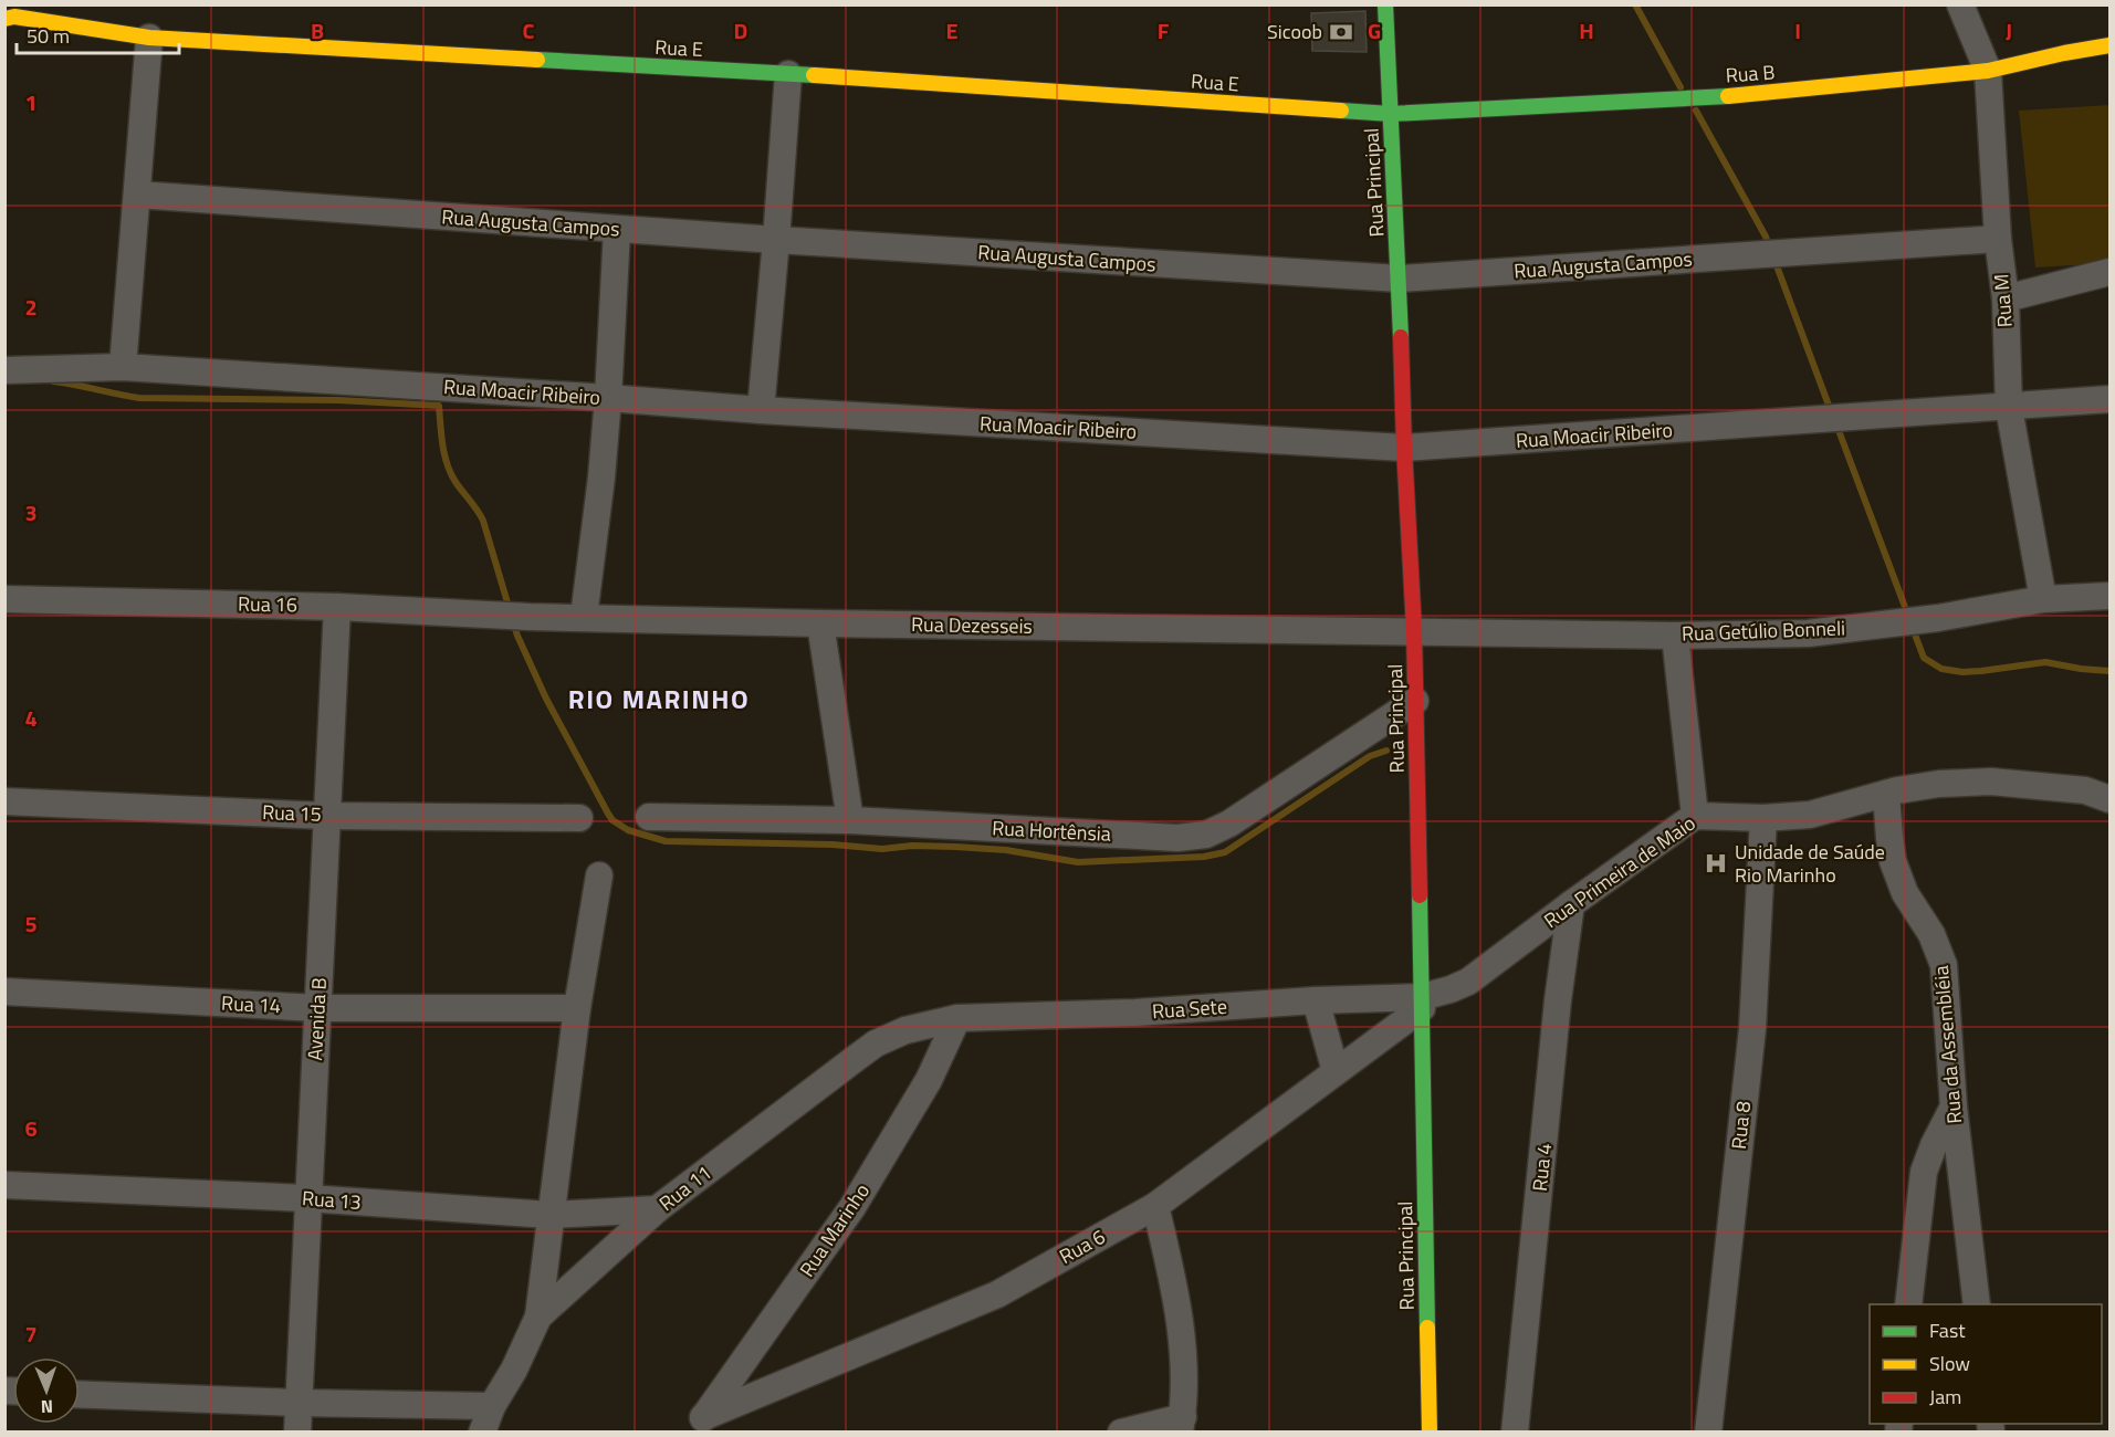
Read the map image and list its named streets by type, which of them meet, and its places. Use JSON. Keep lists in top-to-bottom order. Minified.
{"streets":{"street":["Rua E","Rua B","Rua Principal","Rua Augusta Campos","Rua M","Rua Moacir Ribeiro","Rua 16","Rua Dezesseis","Rua Getúlio Bonneli","Rua 15","Rua Hortênsia","Rua Primeira de Maio","Rua 14","Rua Sete","Avenida B","Rua da Assembléia","Rua 8","Rua 4","Rua 11","Rua 13","Rua Marinho","Rua 6"]},"crossings":[["Rua E","Rua B"],["Rua E","Rua Principal"],["Rua B","Rua Principal"],["Rua B","Rua M"],["Rua Principal","Rua Augusta Campos"],["Rua Principal","Rua Moacir Ribeiro"],["Rua Principal","Rua Dezesseis"],["Rua Principal","Rua Getúlio Bonneli"],["Rua Principal","Rua Hortênsia"],["Rua Principal","Rua Primeira de Maio"],["Rua Principal","Rua Sete"],["Rua Principal","Rua 6"],["Rua Augusta Campos","Rua M"],["Rua M","Rua Moacir Ribeiro"],["Rua M","Rua Getúlio Bonneli"],["Rua 16","Rua Dezesseis"],["Rua 16","Avenida B"],["Rua Dezesseis","Rua Getúlio Bonneli"],["Rua 15","Avenida B"],["Rua Primeira de Maio","Rua Sete"],["Rua Primeira de Maio","Rua da Assembléia"],["Rua Primeira de Maio","Rua 8"],["Rua Primeira de Maio","Rua 4"],["Rua Primeira de Maio","Rua 6"],["Rua 14","Avenida B"],["Rua Sete","Rua 11"],["Rua Sete","Rua Marinho"],["Rua Sete","Rua 6"],["Avenida B","Rua 13"],["Rua 11","Rua 13"],["Rua 11","Rua Marinho"],["Rua Marinho","Rua 6"]],"districts":["RIO MARINHO"],"places":{"bank":["Sicoob"],"hospital":["Unidade de Saúde Rio Marinho"]},"legend":["Fast","Slow","Jam"],"scale_bar":"50 m","north":"bottom","grid":{"columns":["B","C","D","E","F","G","H","I","J"],"rows":["1","2","3","4","5","6","7"]}}
